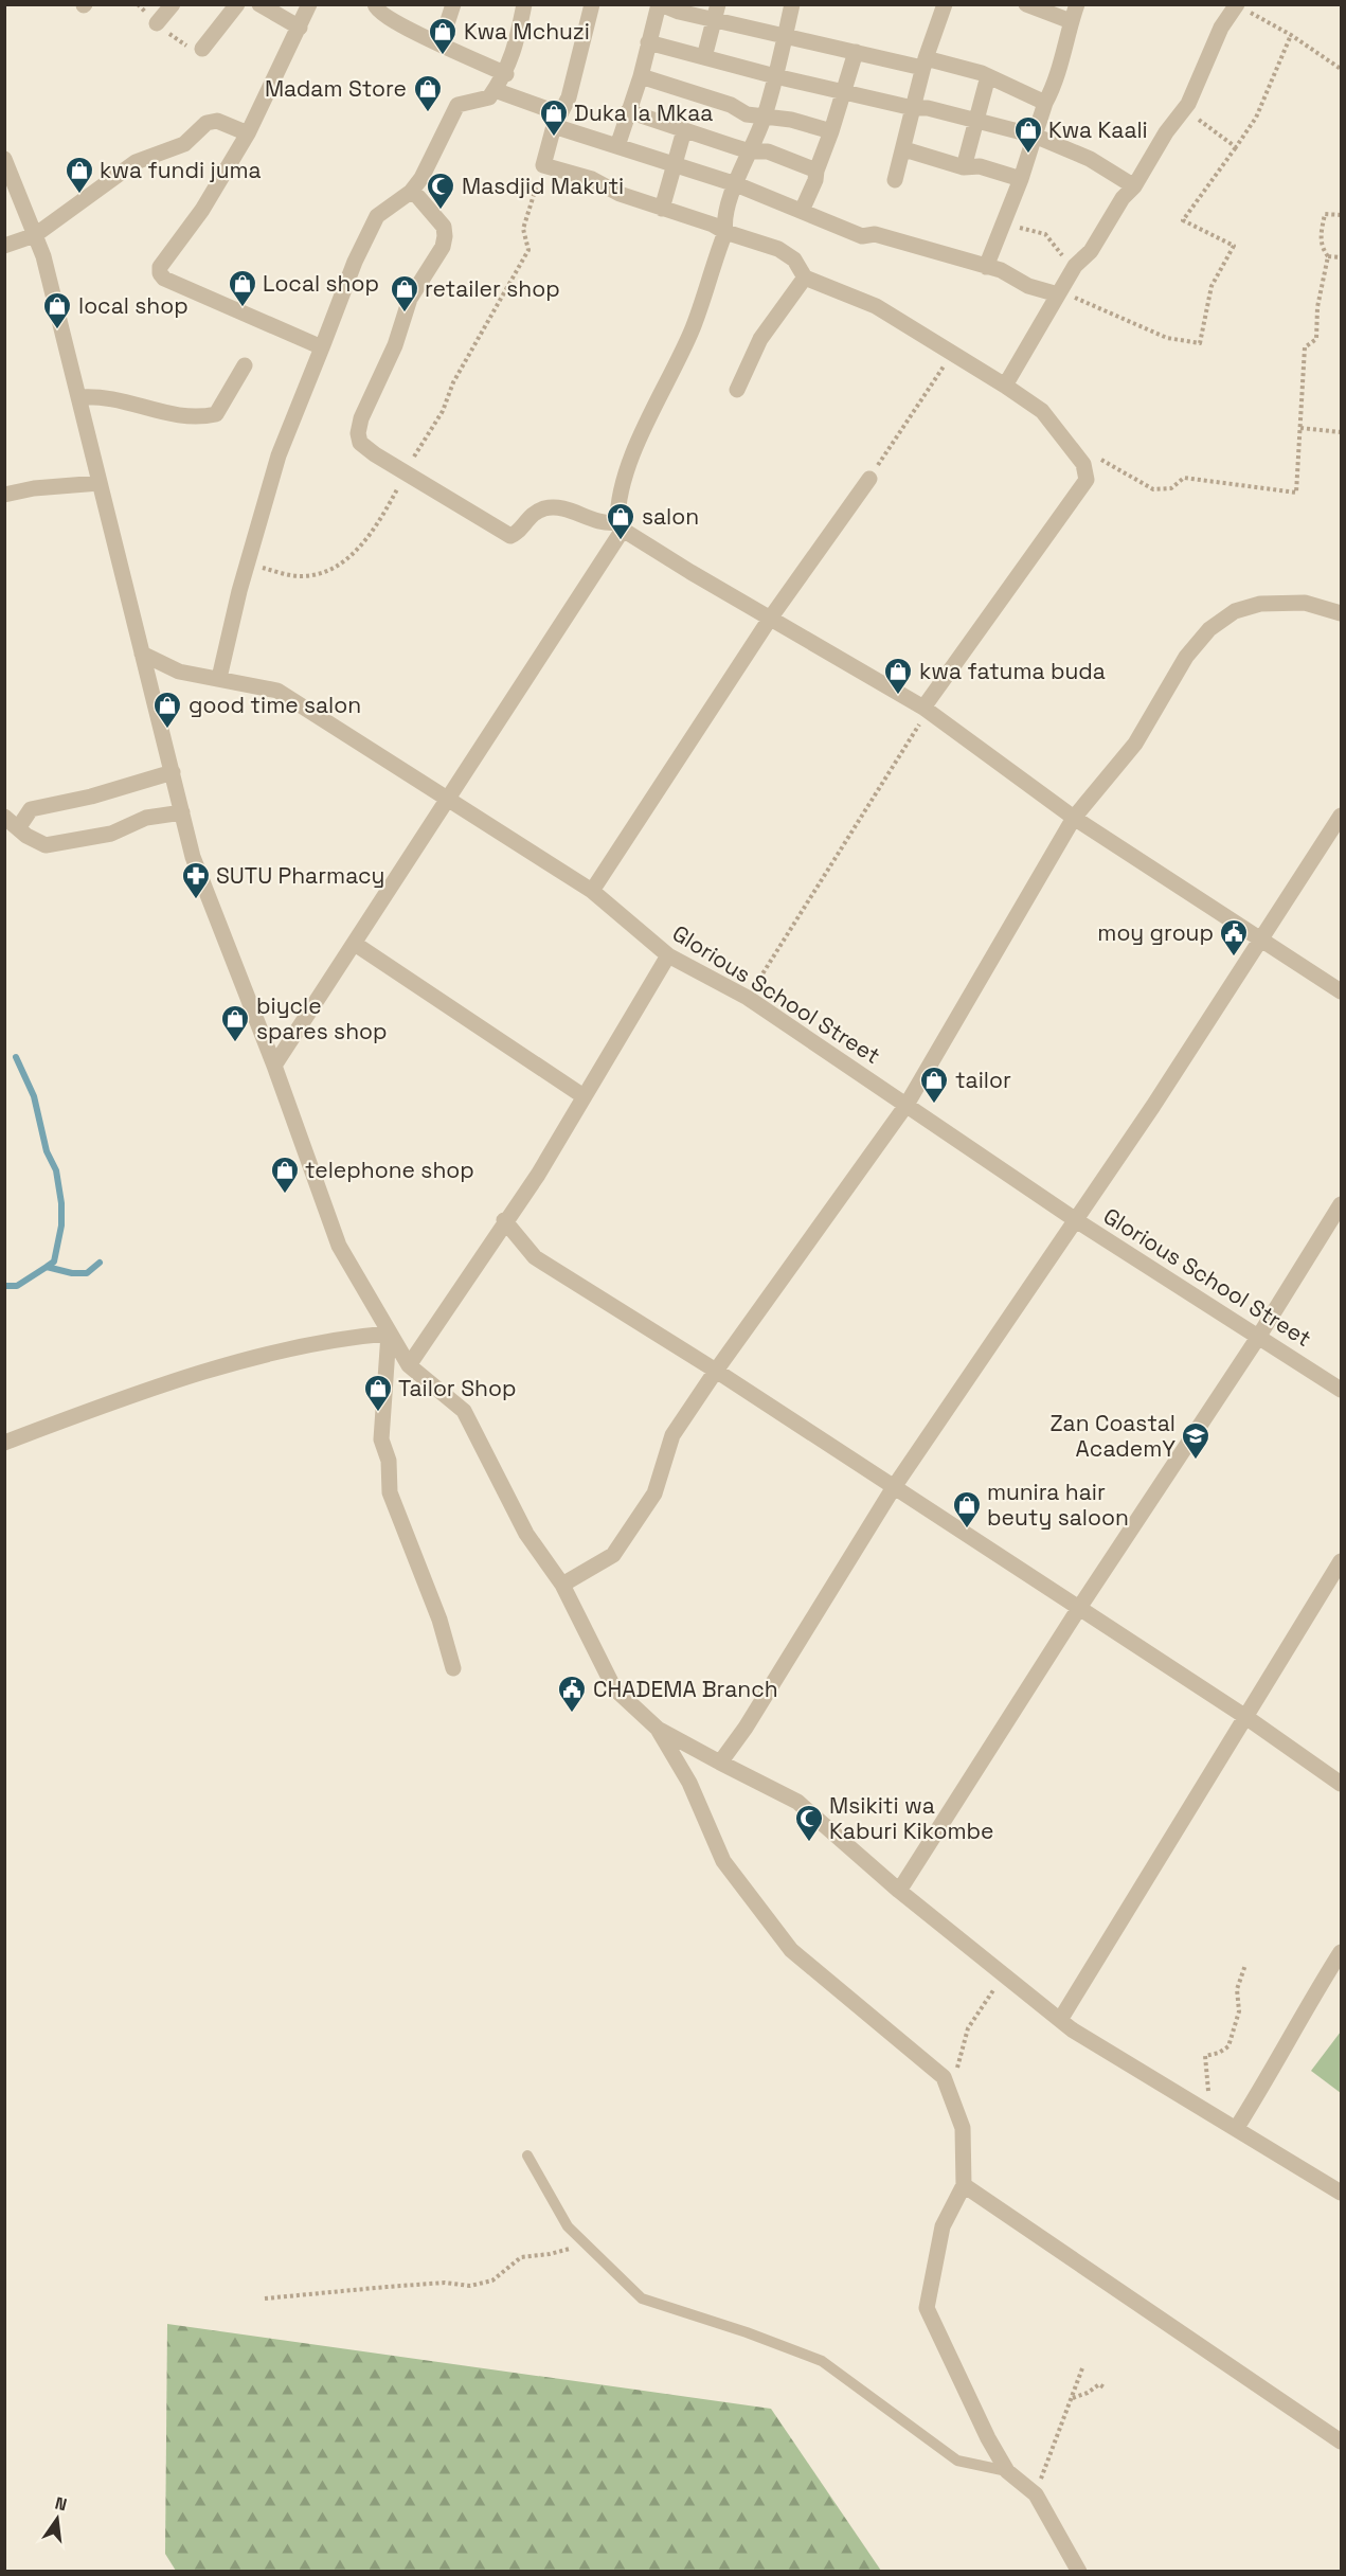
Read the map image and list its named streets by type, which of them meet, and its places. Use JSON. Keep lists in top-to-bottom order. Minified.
{"streets":{"street":["Glorious School Street"]},"places":{"shop":["Kwa Mchuzi","Madam Store","Duka la Mkaa","Kwa Kaali","kwa fundi juma","Local shop","retailer shop","local shop","salon","kwa fatuma buda","good time salon","biycle spares shop","tailor","telephone shop","Tailor Shop","munira hair beuty saloon"],"mosque":["Masdjid Makuti","Msikiti wa Kaburi Kikombe"],"pharmacy":["SUTU Pharmacy"],"public building":["moy group","CHADEMA Branch"],"school or university":["Zan Coastal AcademY"]},"north":"top"}
